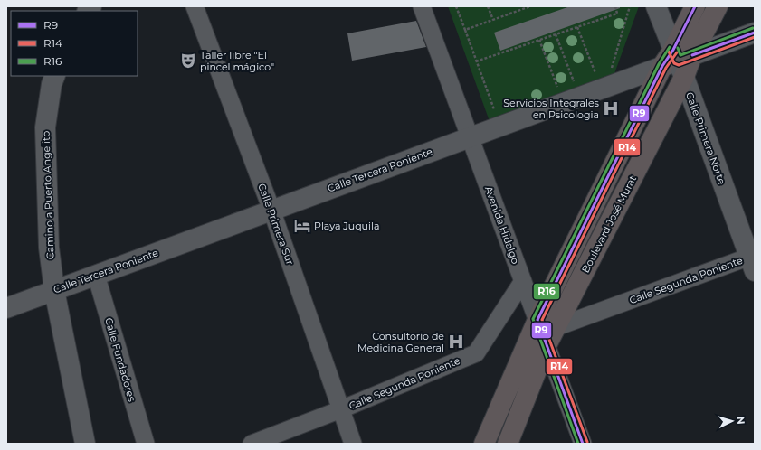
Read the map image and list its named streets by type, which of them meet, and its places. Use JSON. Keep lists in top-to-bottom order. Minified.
{"streets":{"highway":["Boulevard José Murat"],"street":["Calle Primera Norte","Calle Tercera Poniente","Camino a Puerto Angelito","Calle Primera Sur","Avenida Hidalgo","Calle Segunda Poniente","Calle Fundadores"]},"crossings":[["Calle Primera Norte","Calle Tercera Poniente"],["Calle Primera Norte","Boulevard José Murat"],["Calle Primera Norte","Calle Segunda Poniente"],["Calle Tercera Poniente","Camino a Puerto Angelito"],["Calle Tercera Poniente","Calle Primera Sur"],["Calle Tercera Poniente","Boulevard José Murat"],["Calle Tercera Poniente","Avenida Hidalgo"],["Calle Tercera Poniente","Calle Fundadores"],["Calle Primera Sur","Calle Segunda Poniente"],["Boulevard José Murat","Avenida Hidalgo"],["Boulevard José Murat","Calle Segunda Poniente"],["Avenida Hidalgo","Calle Segunda Poniente"]],"places":{"theatre":["Taller libre \"El pincel mágico\""],"hospital":["Servicios Integrales en Psicologia","Consultorio de Medicina General"],"hotel":["Playa Juquila"]},"lines":["transit line R9","transit line R16","transit line R14"],"legend":["R9","R14","R16"],"north":"right"}
